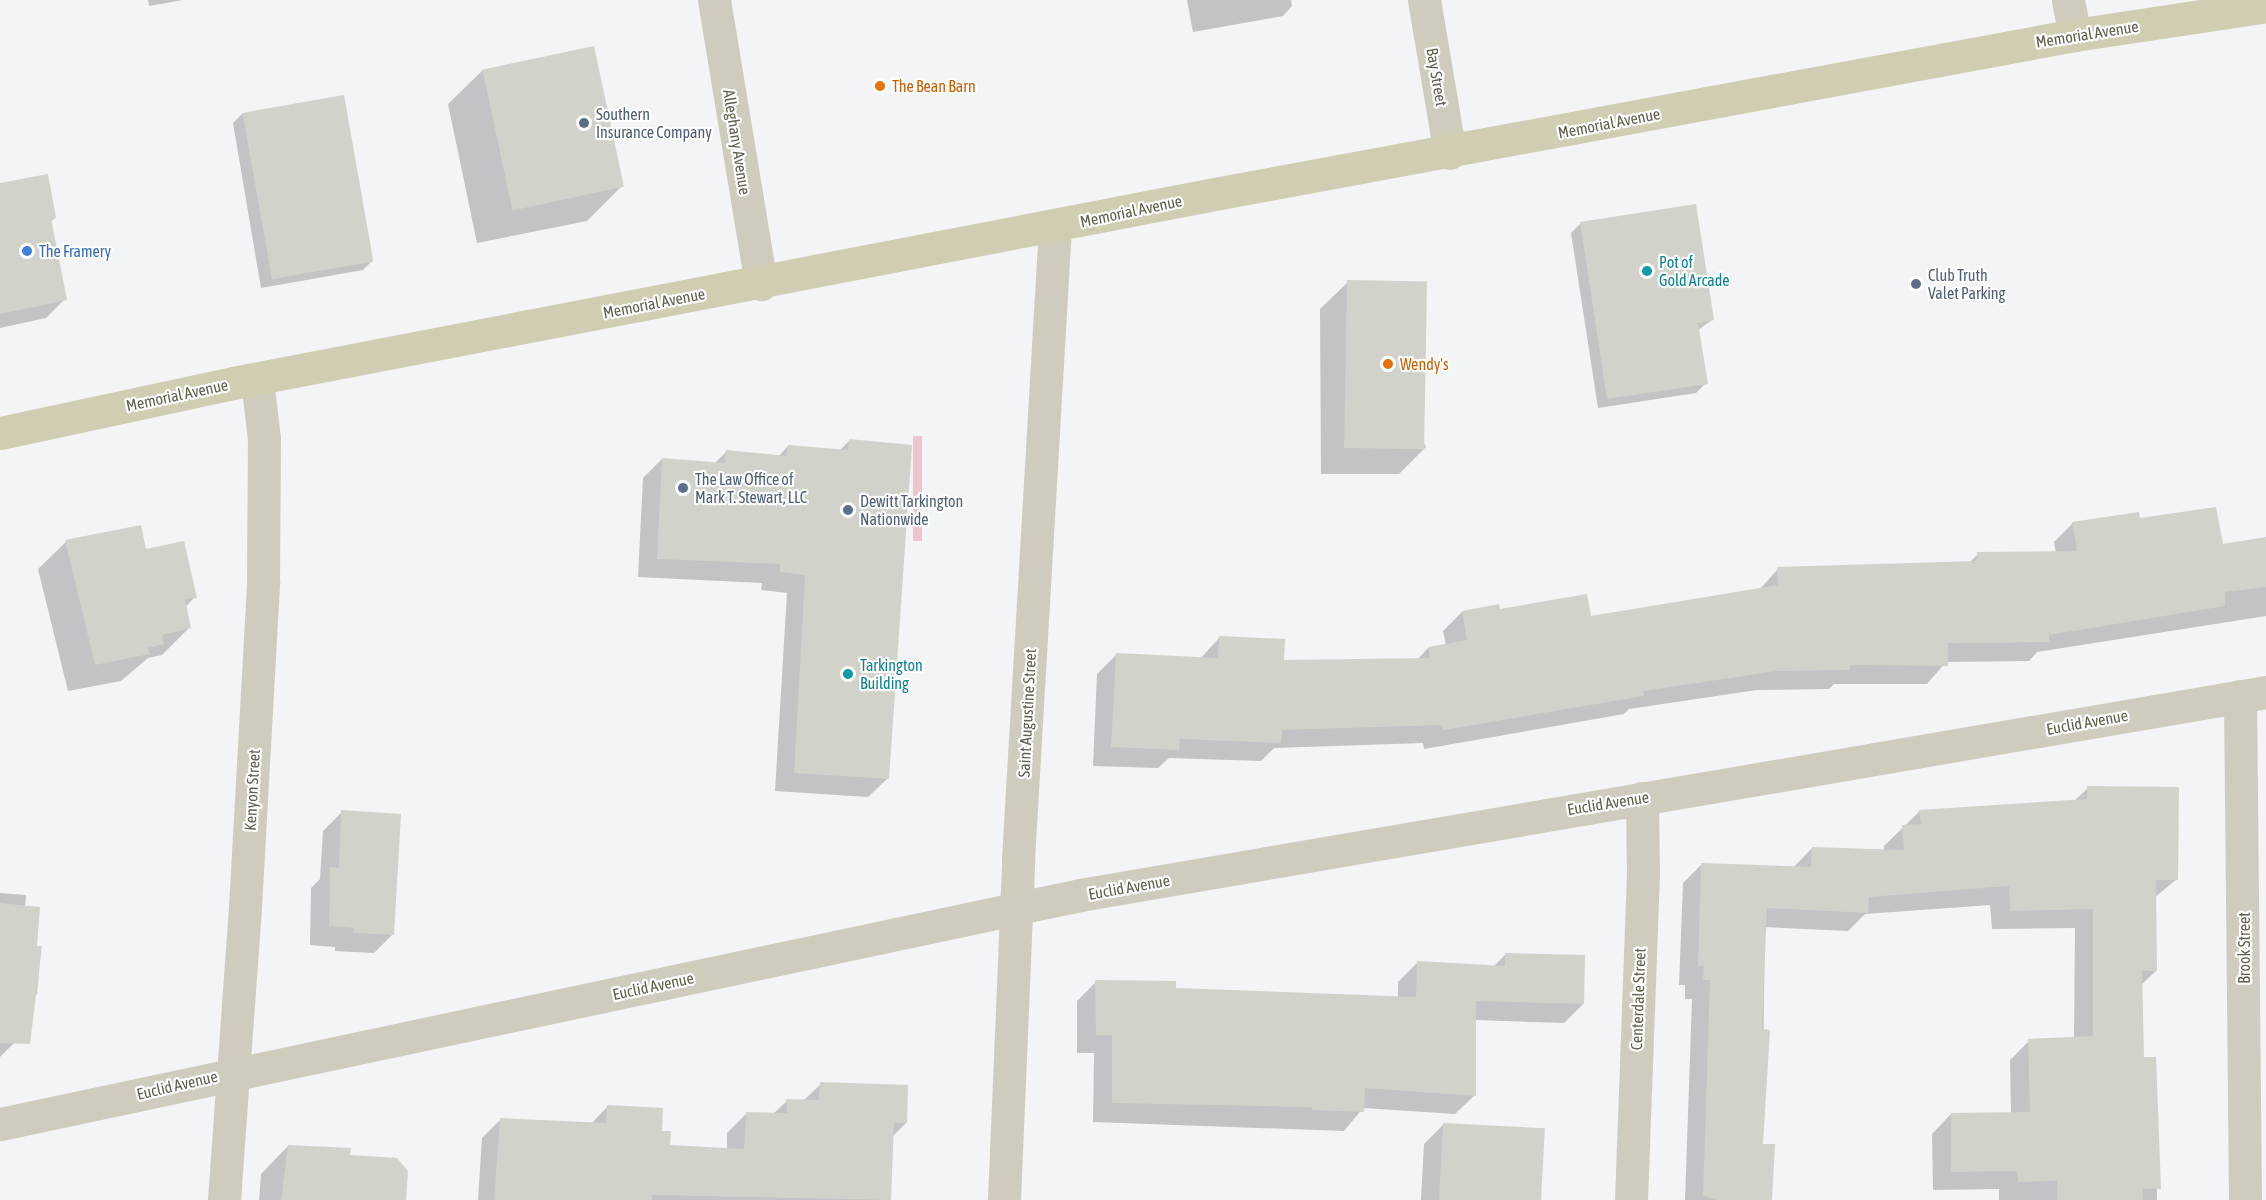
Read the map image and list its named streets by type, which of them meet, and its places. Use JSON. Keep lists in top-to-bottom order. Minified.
{"streets":{"main road":["Memorial Avenue"],"street":["Bay Street","Alleghany Avenue","Saint Augustine Street","Euclid Avenue","Kenyon Street","Brook Street","Centerdale Street"]},"crossings":[["Memorial Avenue","Bay Street"],["Memorial Avenue","Alleghany Avenue"],["Memorial Avenue","Saint Augustine Street"],["Memorial Avenue","Kenyon Street"],["Saint Augustine Street","Euclid Avenue"],["Euclid Avenue","Kenyon Street"],["Euclid Avenue","Brook Street"],["Euclid Avenue","Centerdale Street"]],"places":["The Bean Barn","Southern Insurance Company","The Framery","Pot of Gold Arcade","Club Truth Valet Parking","Wendy's","The Law Office of Mark T. Stewart, LLC","Dewitt Tarkington Nationwide","Tarkington Building"]}
